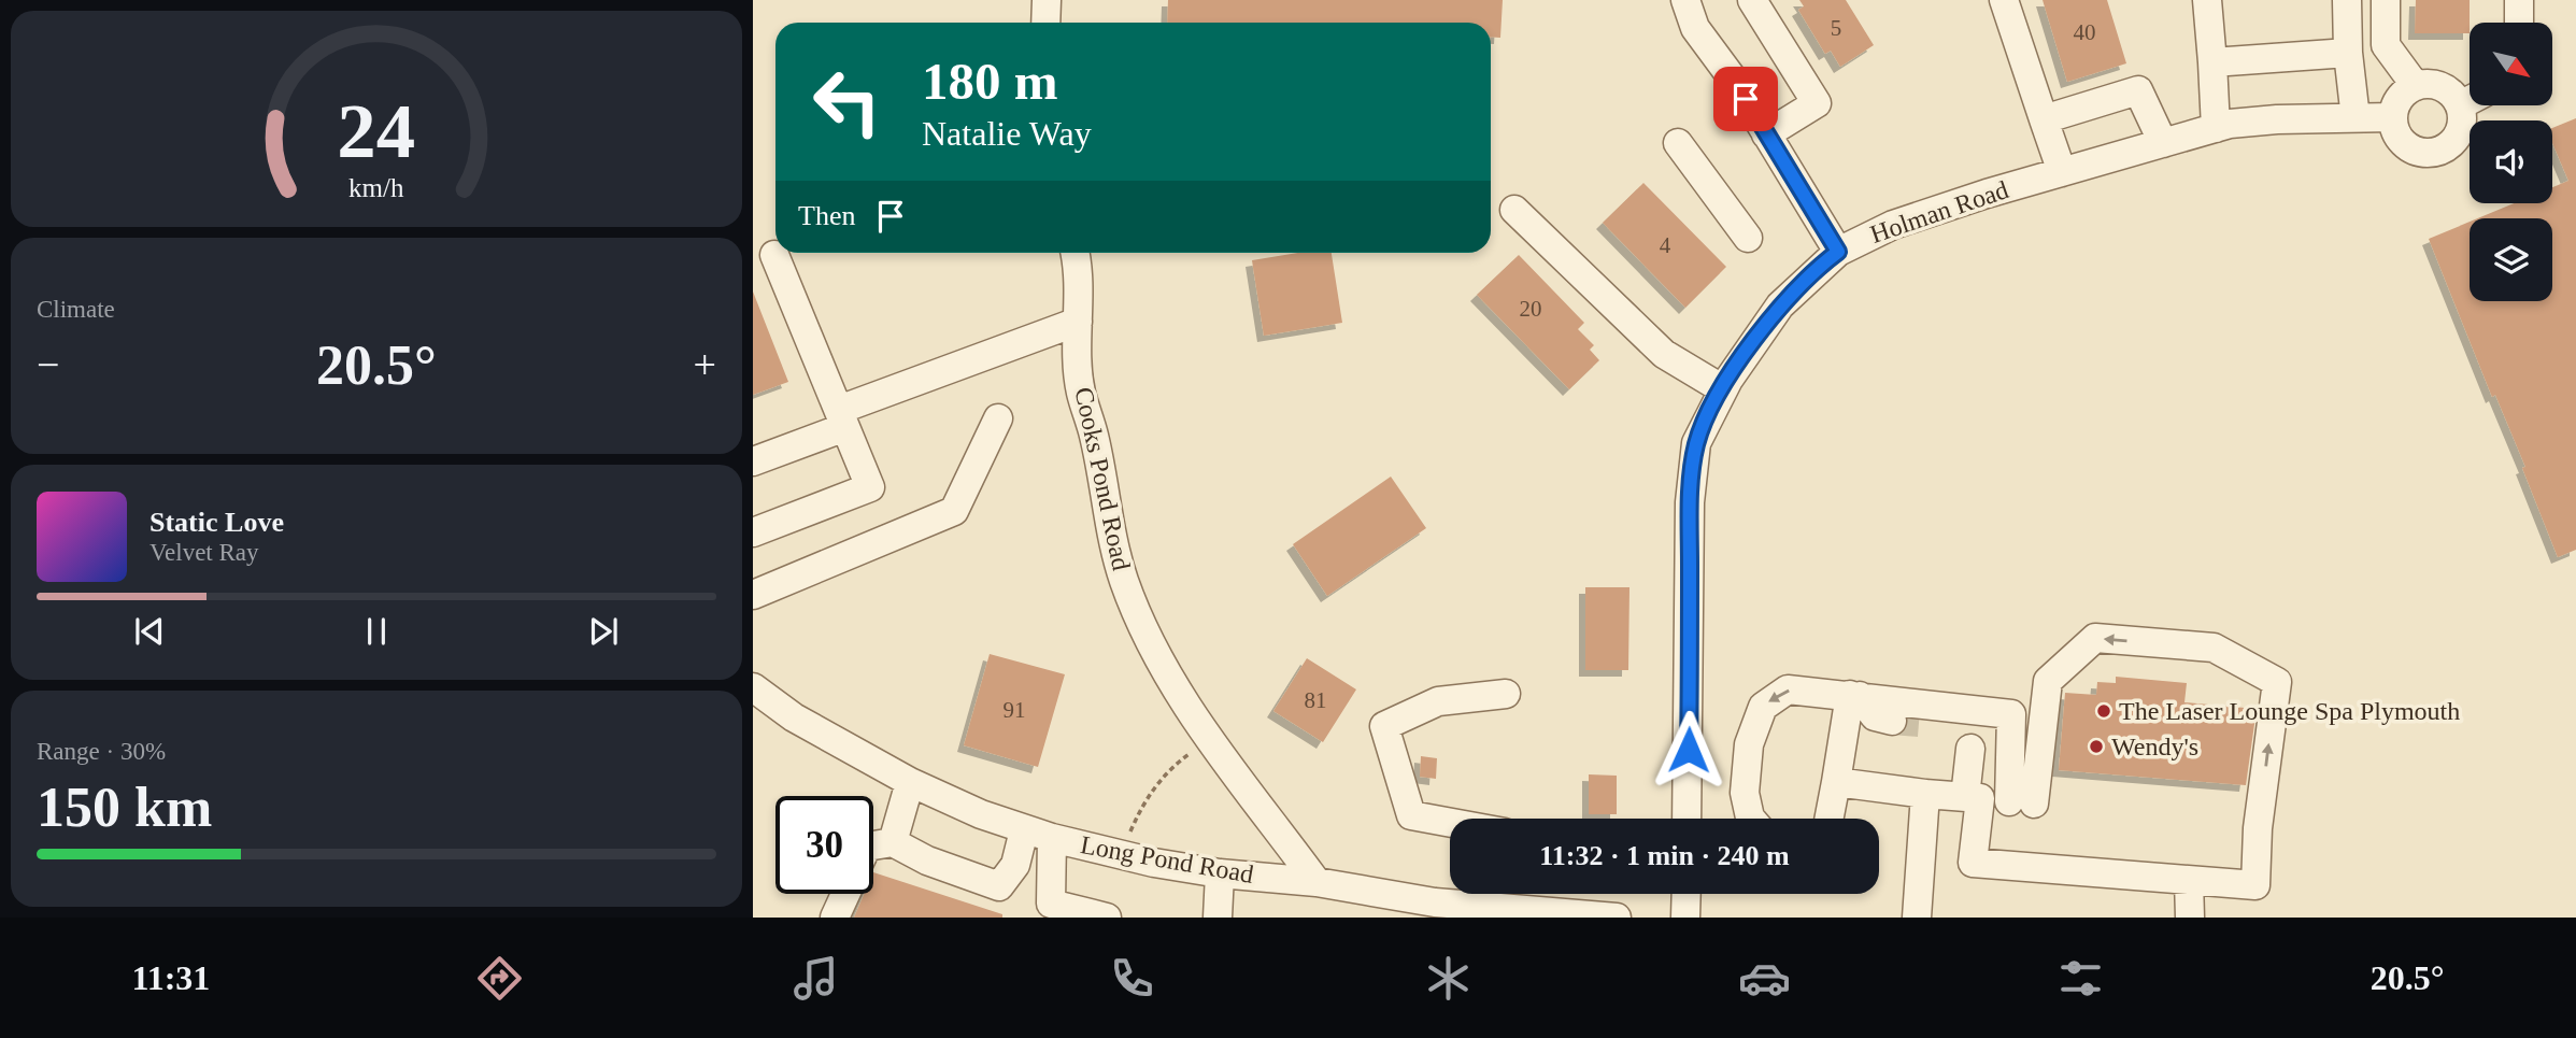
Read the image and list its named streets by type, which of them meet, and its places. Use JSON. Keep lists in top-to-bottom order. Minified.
{"streets":{"street":["Holman Road","Cooks Pond Road","Long Pond Road"]},"crossings":[["Cooks Pond Road","Long Pond Road"]],"places":["The Laser Lounge Spa Plymouth","Wendy's"],"house_numbers":["5","40","4","20","81","91"],"north":"bottom right","page":{"turn":["180 m","Natalie Way"],"then":"Then","tile":["Climate",["Range · 30%","150 km"]],"heat":["−","20.5°","+"],"song":["Static Love","Velvet Ray"],"limit":"30","trip":"11:32 · 1 min · 240 m","tabs":["11:31","20.5°"],"gauge":["24","km/h"]}}
